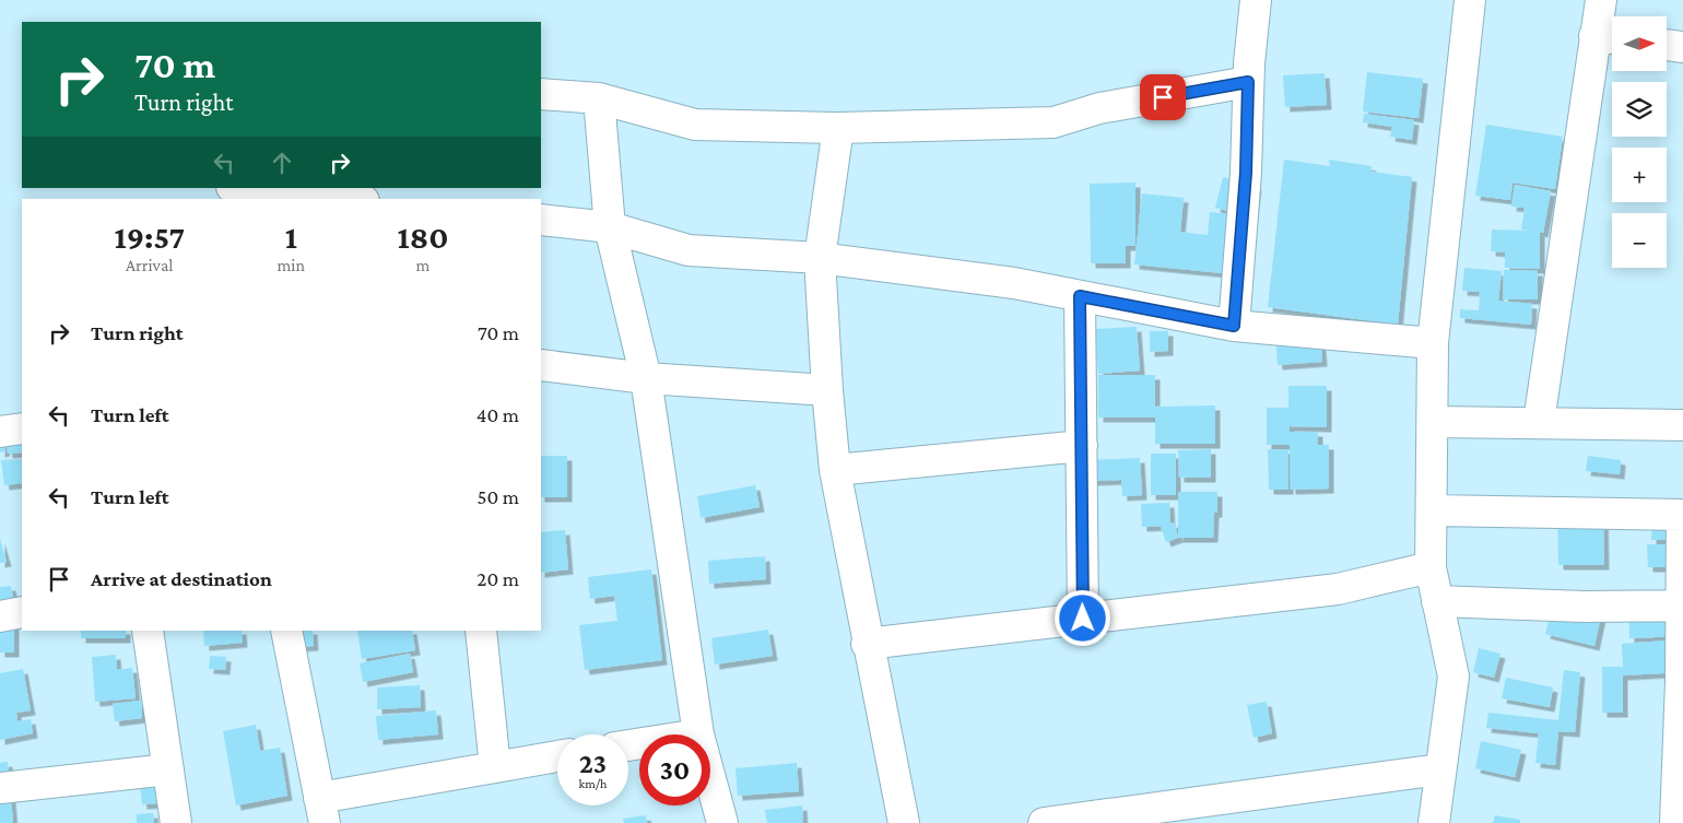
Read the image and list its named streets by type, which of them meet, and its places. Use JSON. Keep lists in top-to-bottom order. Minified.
{"north":"right","page":{"map_buttons":["+","−"],"turn":["70 m","Turn right"],"eta":["19:57","Arrival","1","min","180","m"],"list":[{"name":"Turn right","value":"70 m"},{"name":"Turn left","value":"40 m"},{"name":"Turn left","value":"50 m"},{"name":"Arrive at destination","value":"20 m"}],"speed":"23 km/h","limit":"30"}}
